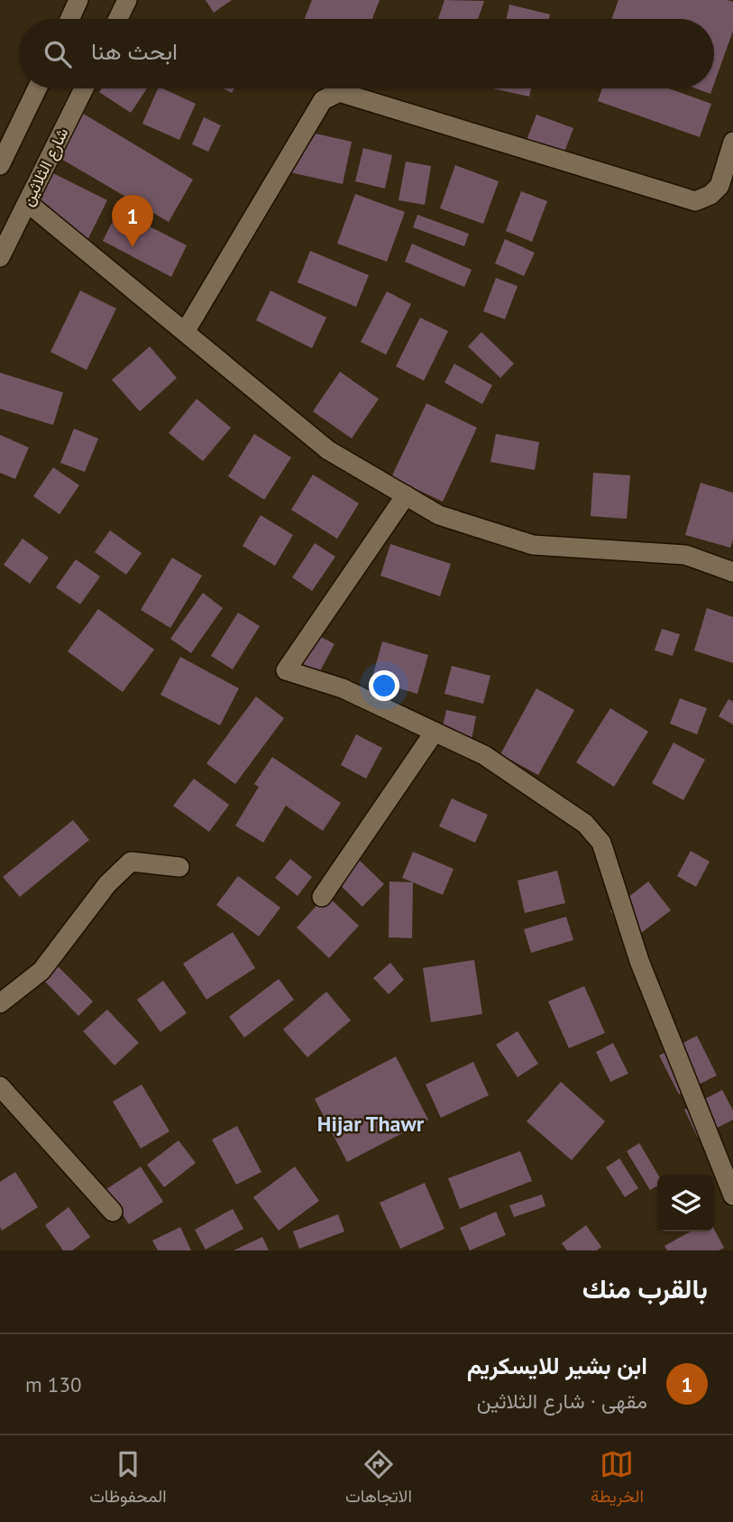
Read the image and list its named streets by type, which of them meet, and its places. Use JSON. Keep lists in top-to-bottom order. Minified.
{"streets":{"street":["شارع الثلاثين"]},"districts":["Hijar Thawr"],"page":{"search":"ابحث هنا","pins":"1","heading":"بالقرب منك","list":[{"mark":"1","name":"ابن بشير للايسكريم","note":"مقهى · شارع الثلاثين","value":"130 m"}],"nav":["الخريطة","الاتجاهات","المحفوظات"]}}
